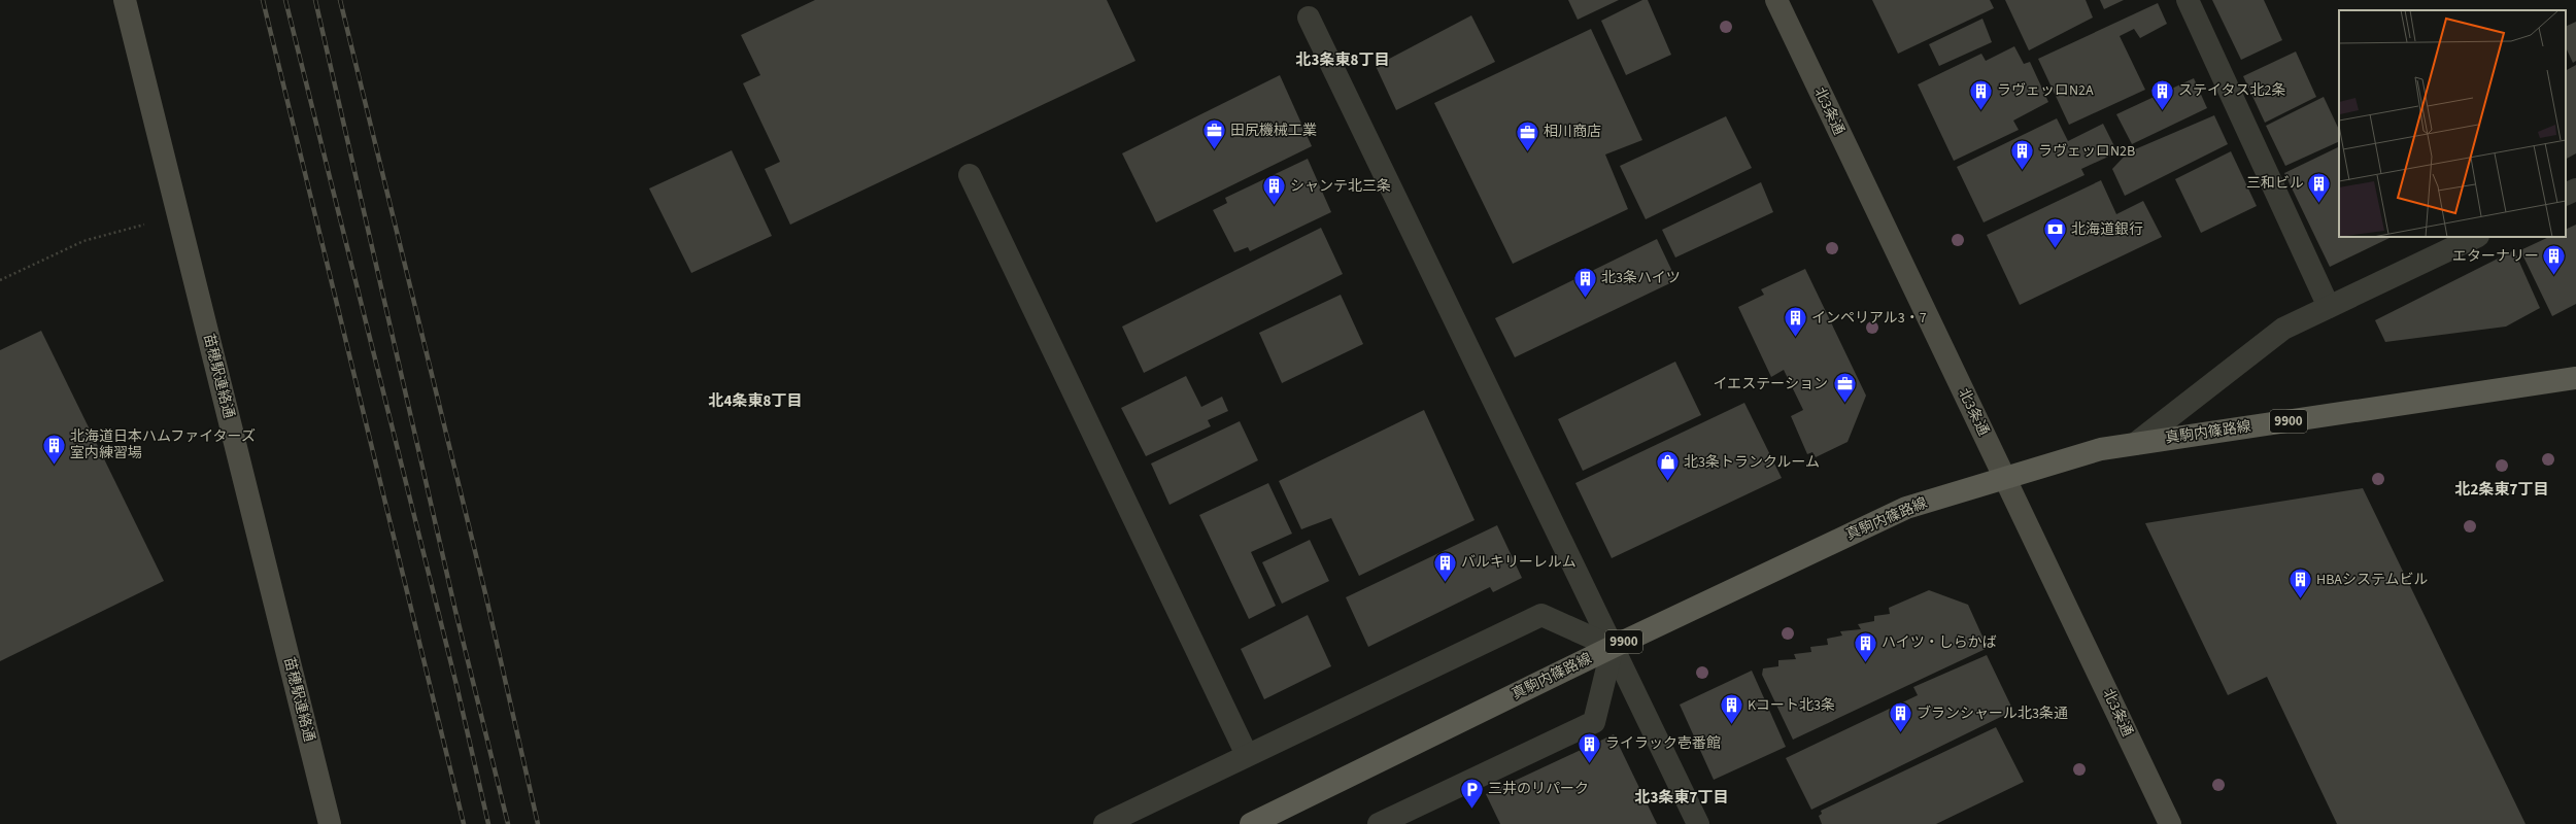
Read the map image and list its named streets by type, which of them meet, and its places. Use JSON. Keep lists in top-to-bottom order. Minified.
{"streets":{"main road":["9900","真駒内篠路線"],"street":["北3条通","苗穂駅連絡通"]},"crossings":[["北3条通","真駒内篠路線"]],"districts":["北3条東8丁目","北4条東8丁目","北2条東7丁目","北3条東7丁目"],"places":{"building":["ラヴェッロN2A","ステイタス北2条","ラヴェッロN2B","三和ビル","シャンテ北三条","エターナリー","北3条ハイツ","インペリアル3・7","北海道日本ハムファイターズ 室内練習場","バルキリーレルム","HBAシステムビル","ハイツ・しらかば","Kコート北3条","ブランシャール北3条通","ライラック壱番館"],"office":["田尻機械工業","相川商店","イエステーション"],"bank":["北海道銀行"],"shop":["北3条トランクルーム"],"parking":["三井のリパーク"]}}
